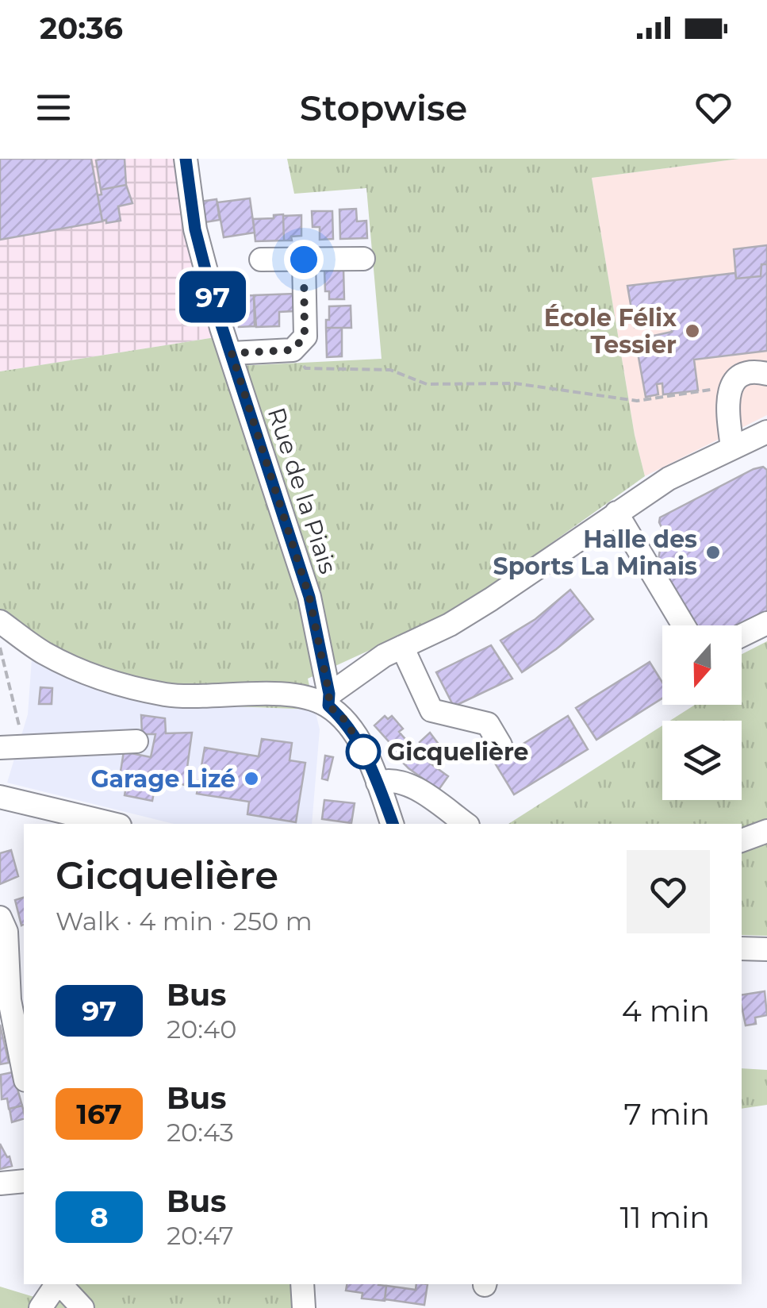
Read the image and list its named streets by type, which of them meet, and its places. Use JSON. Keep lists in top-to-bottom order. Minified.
{"streets":{"street":["Rue de la Piais"]},"places":["École Félix Tessier","Halle des Sports La Minais","Gicquelière","Garage Lizé"],"lines":["bus line 97"],"north":"bottom","page":{"status":"20:36","header":"Stopwise","on_map":"97","heading":["Gicquelière","Walk · 4 min · 250 m"],"list":[{"mark":"97","name":"Bus","note":"20:40","value":"4 min"},{"mark":"167","name":"Bus","note":"20:43","value":"7 min"},{"mark":"8","name":"Bus","note":"20:47","value":"11 min"}]}}
